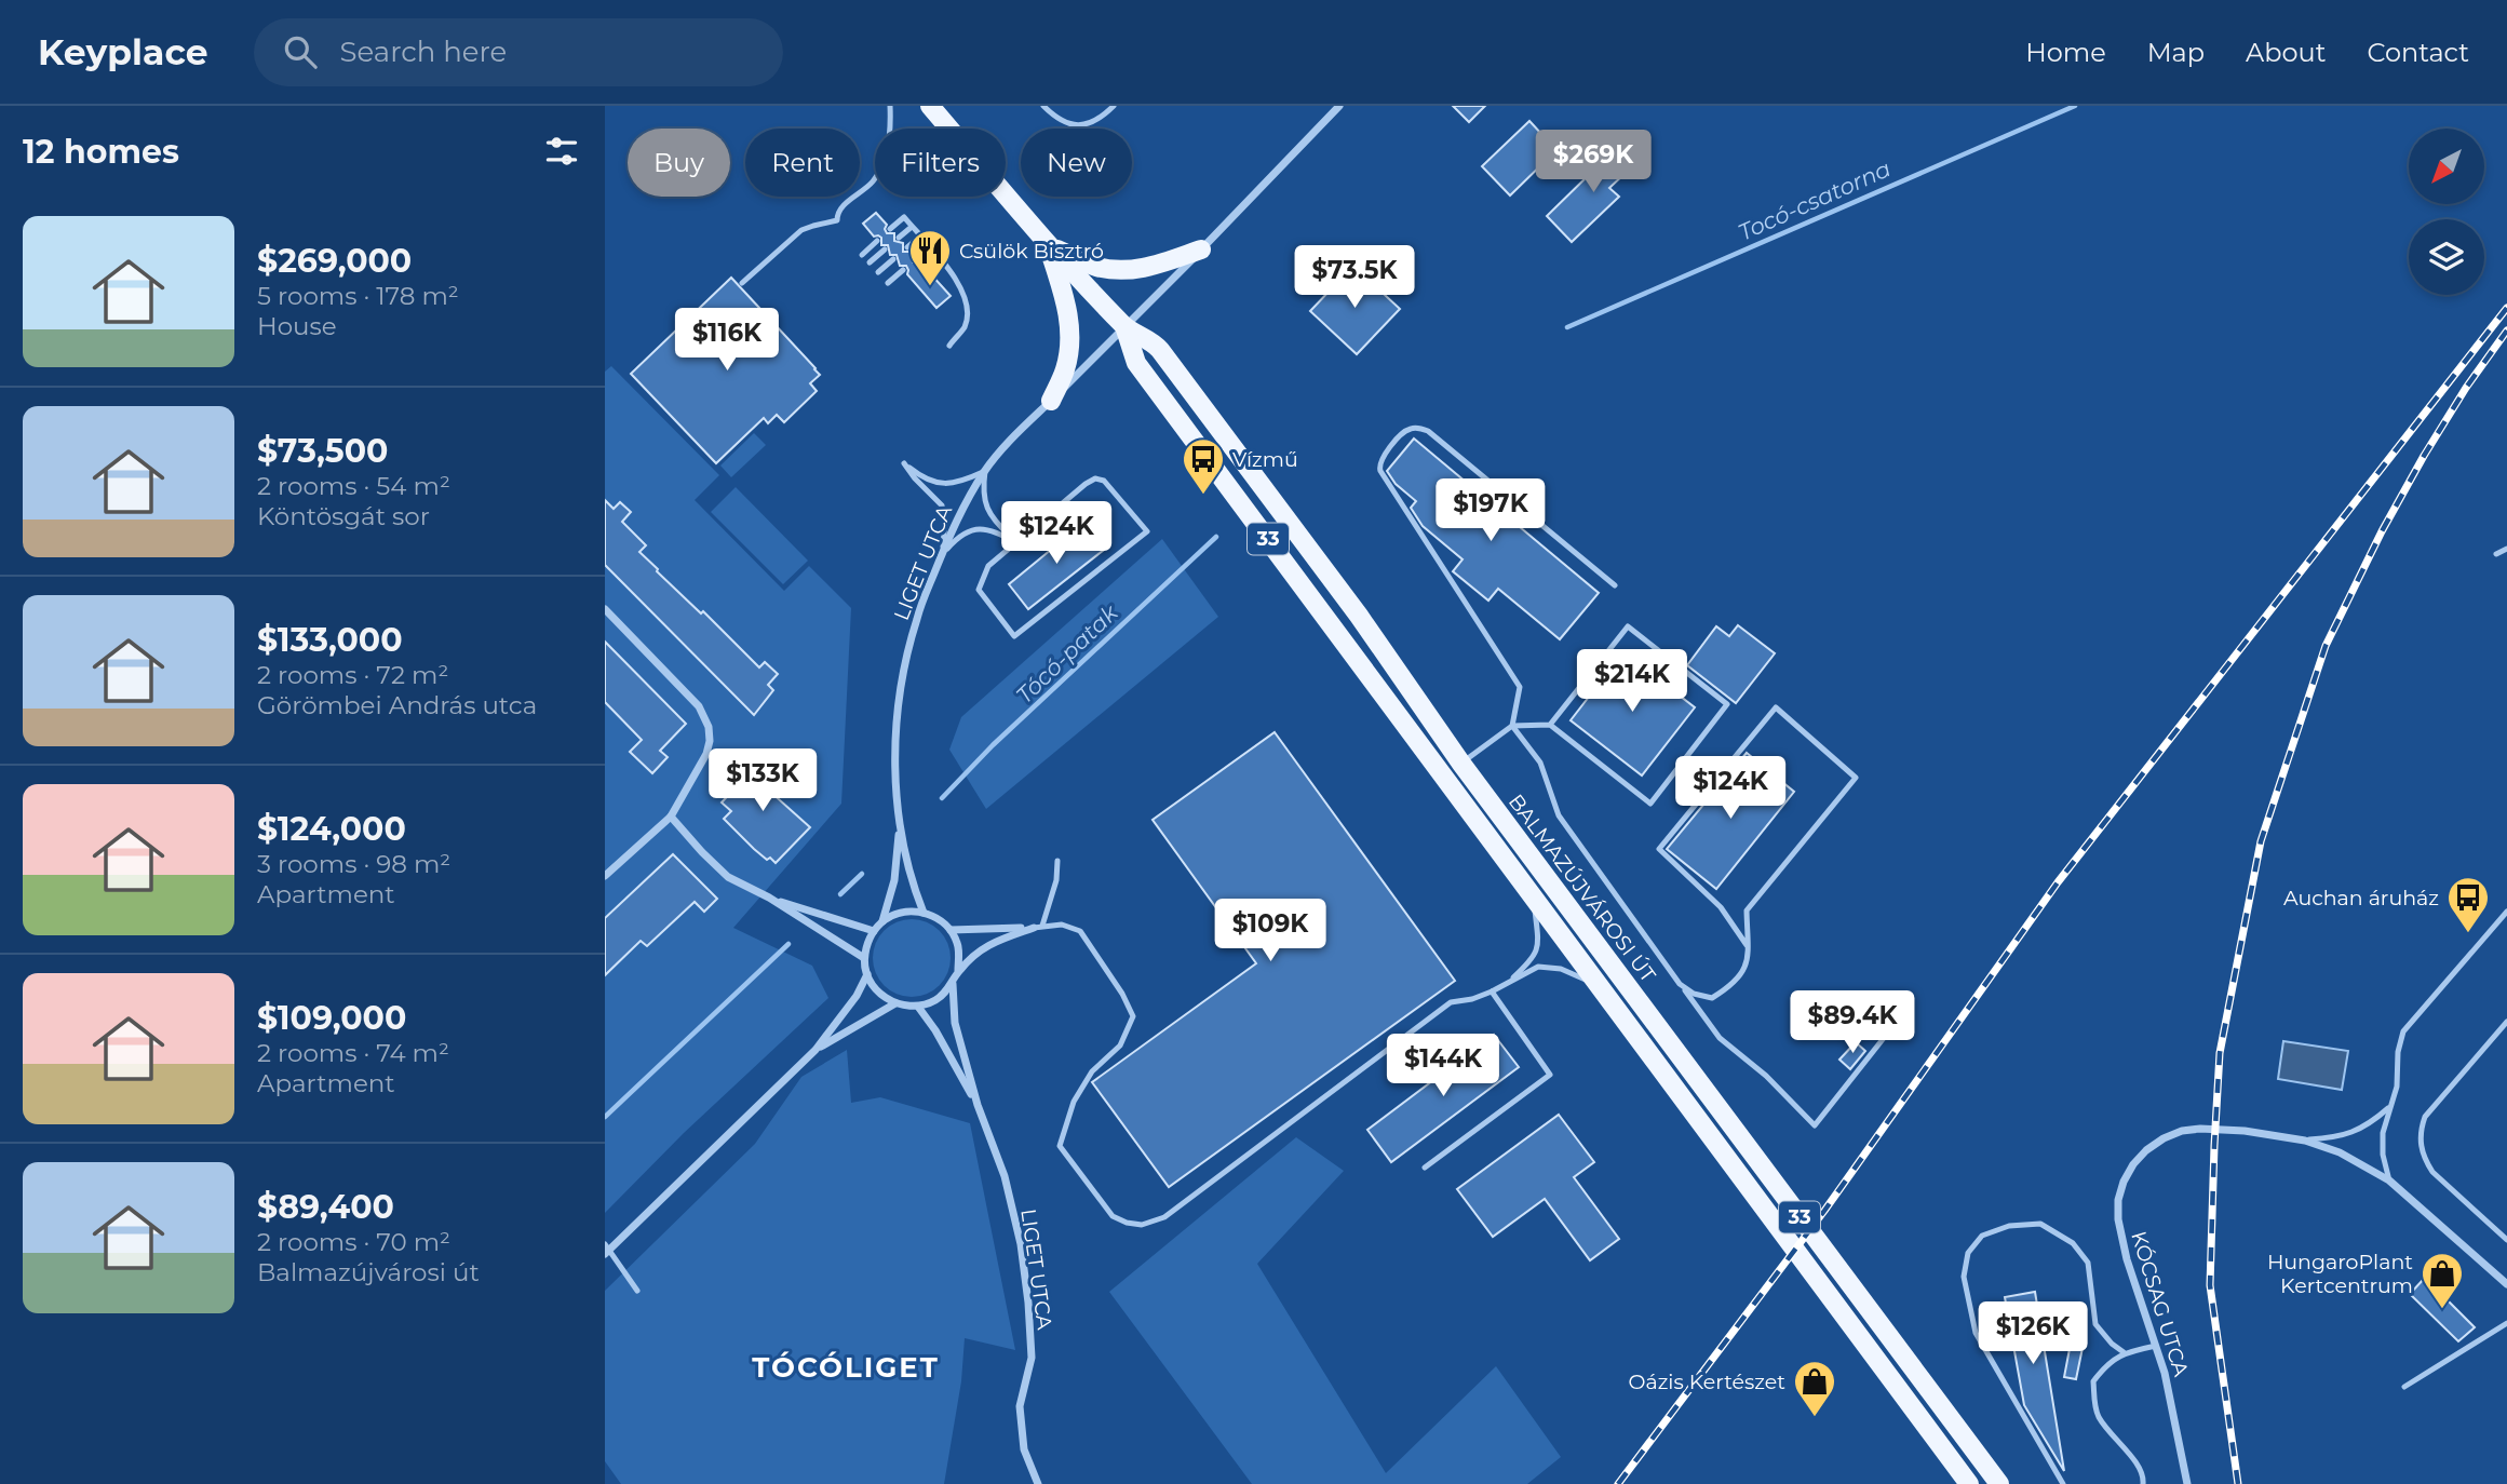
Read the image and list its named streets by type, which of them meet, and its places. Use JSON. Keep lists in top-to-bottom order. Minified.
{"streets":{"main road":["33","BALMAZÚJVÁROSI ÚT"],"street":["LIGET UTCA","KÓCSAG UTCA"]},"crossings":[["LIGET UTCA","BALMAZÚJVÁROSI ÚT"]],"districts":["TÓCÓLIGET"],"water":["Tocó-csatorna","Tócó-patak"],"places":{"restaurant":["Csülök Bisztró"],"bus stop":["Vízmű","Auchan áruház"],"shop":["HungaroPlant Kertcentrum","Oázis Kertészet"]},"north":"bottom left","page":{"header":"Keyplace","search":"Search here","nav":["Home","Map","About","Contact"],"heading":"12 homes","chip":["Buy","Rent","Filters","New"],"price":["$269K","$73.5K","$116K","$197K","$124K","$214K","$133K","$124K","$109K","$89.4K","$144K","$126K"],"list":[{"name":"$269,000","note":"5 rooms · 178 m² · House"},{"name":"$73,500","note":"2 rooms · 54 m² · Köntösgát sor"},{"name":"$133,000","note":"2 rooms · 72 m² · Görömbei András utca"},{"name":"$124,000","note":"3 rooms · 98 m² · Apartment"},{"name":"$109,000","note":"2 rooms · 74 m² · Apartment"},{"name":"$89,400","note":"2 rooms · 70 m² · Balmazújvárosi út"}]}}
